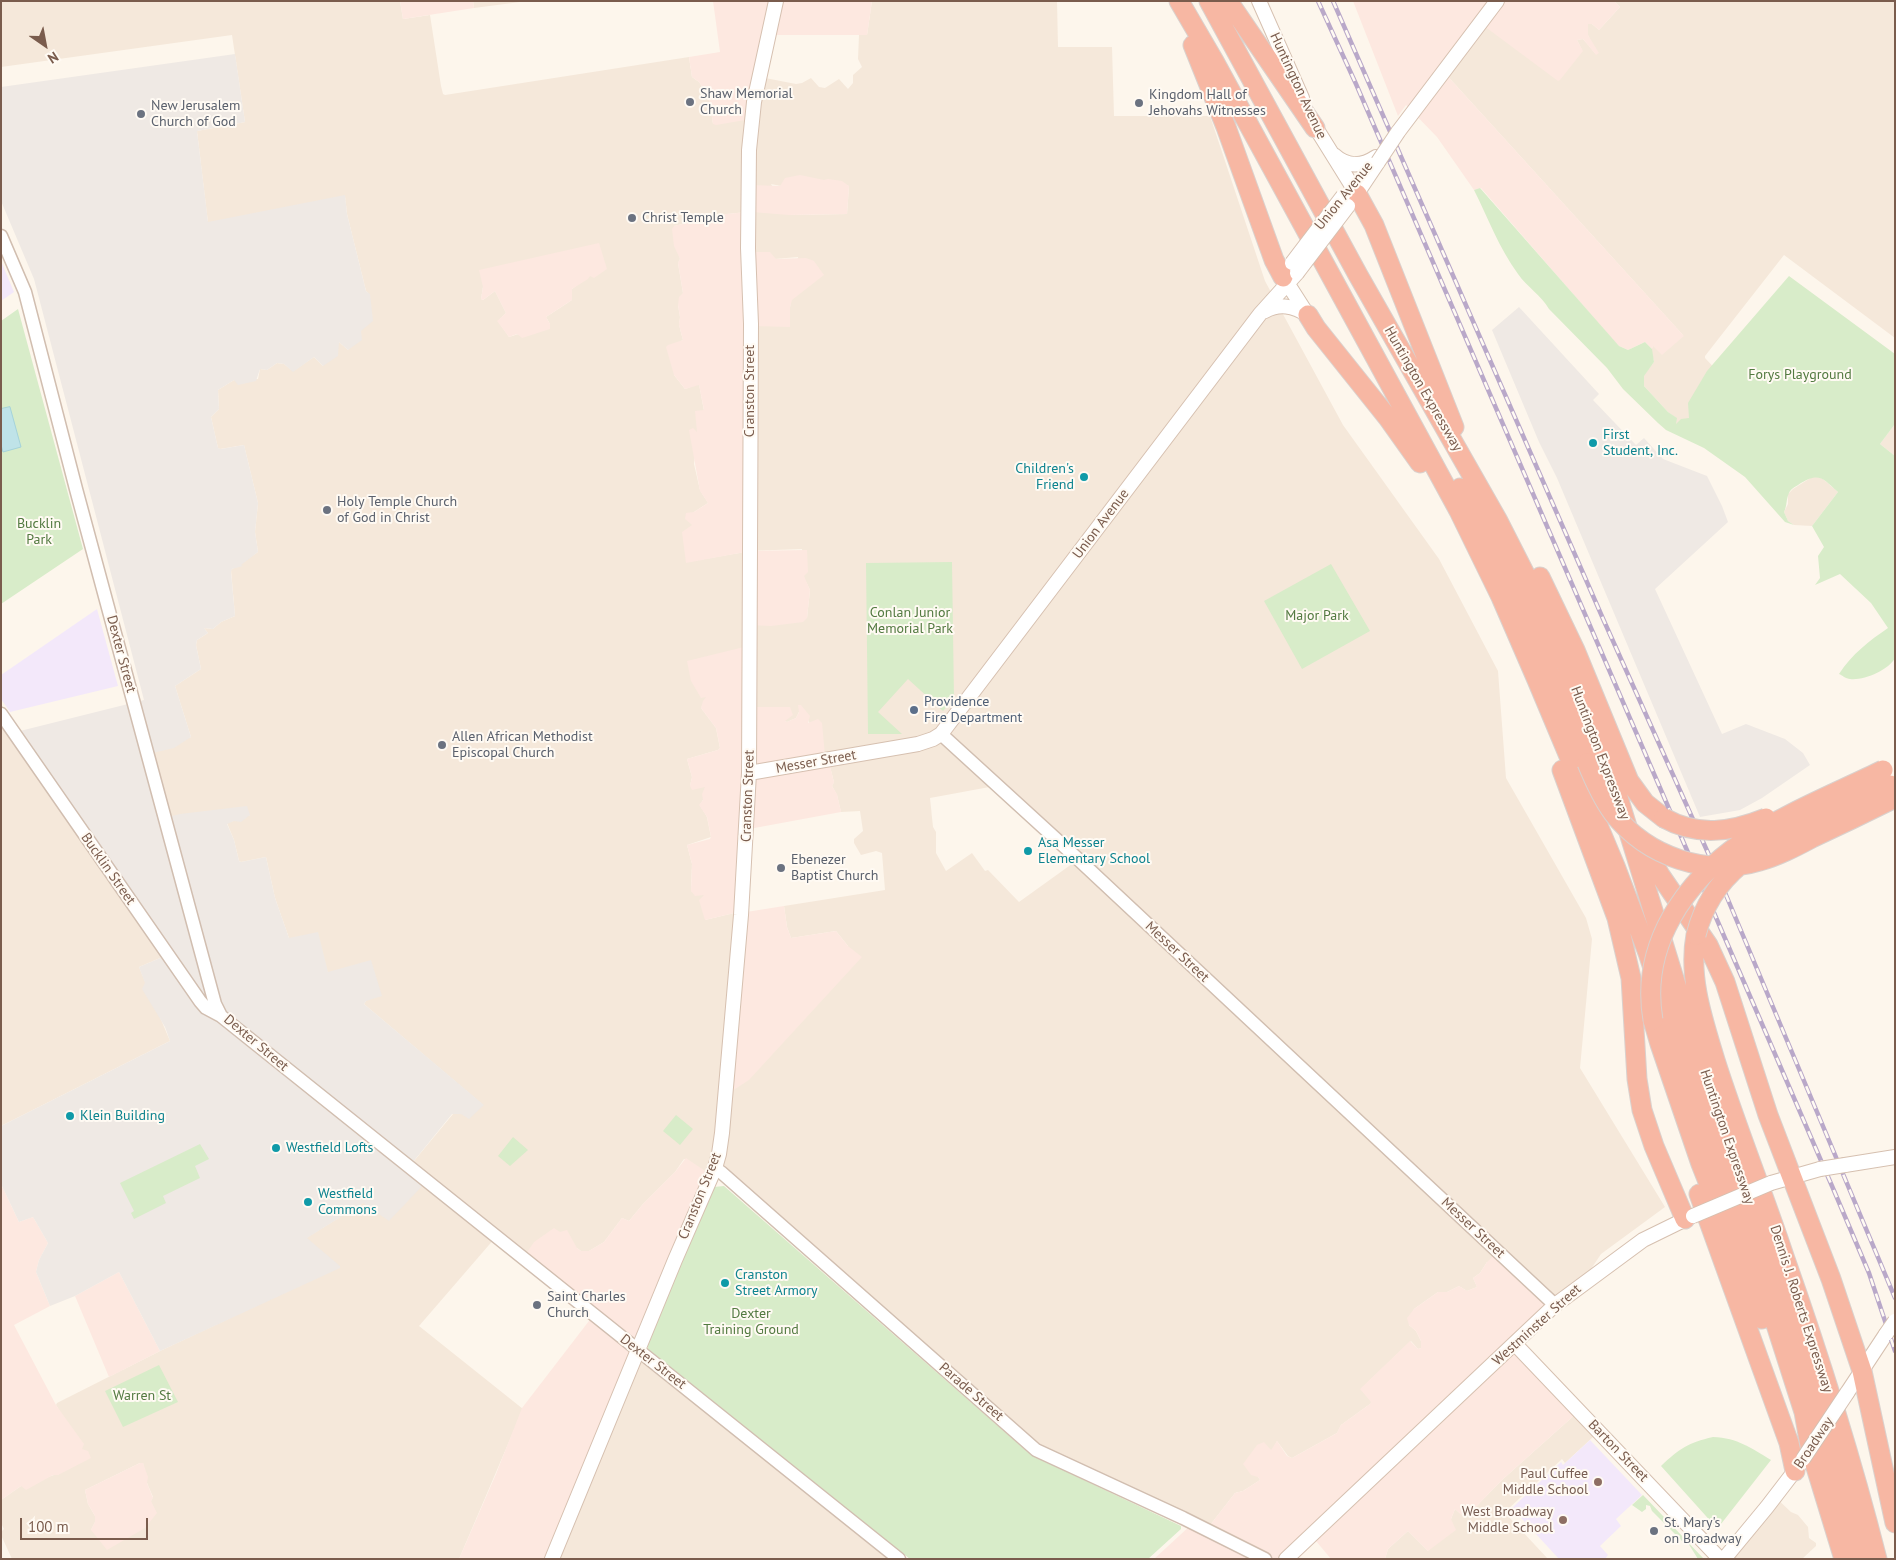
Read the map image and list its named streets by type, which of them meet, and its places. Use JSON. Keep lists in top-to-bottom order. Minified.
{"streets":{"highway":["Huntington Expressway","Dennis J. Roberts Expressway"],"main road":["Huntington Avenue","Union Avenue","Cranston Street","Messer Street","Westminster Street","Broadway","Barton Street"],"street":["Dexter Street","Bucklin Street","Parade Street"]},"crossings":[["Huntington Avenue","Union Avenue"],["Union Avenue","Messer Street"],["Huntington Expressway","Broadway"],["Cranston Street","Dexter Street"],["Cranston Street","Messer Street"],["Cranston Street","Parade Street"],["Dexter Street","Bucklin Street"],["Messer Street","Westminster Street"],["Westminster Street","Barton Street"],["Broadway","Barton Street"]],"parks":["Forys Playground","Bucklin Park","Conlan Junior Memorial Park","Major Park","Dexter Training Ground","Warren St"],"places":["Shaw Memorial Church","Kingdom Hall of Jehovahs Witnesses","New Jerusalem Church of God","Christ Temple","First Student, Inc.","Children's Friend","Holy Temple Church of God in Christ","Providence Fire Department","Allen African Methodist Episcopal Church","Asa Messer Elementary School","Ebenezer Baptist Church","Klein Building","Westfield Lofts","Westfield Commons","Cranston Street Armory","Saint Charles Church","Paul Cuffee Middle School","West Broadway Middle School","St. Mary's on Broadway"],"scale_bar":"100 m","north":"bottom right"}
